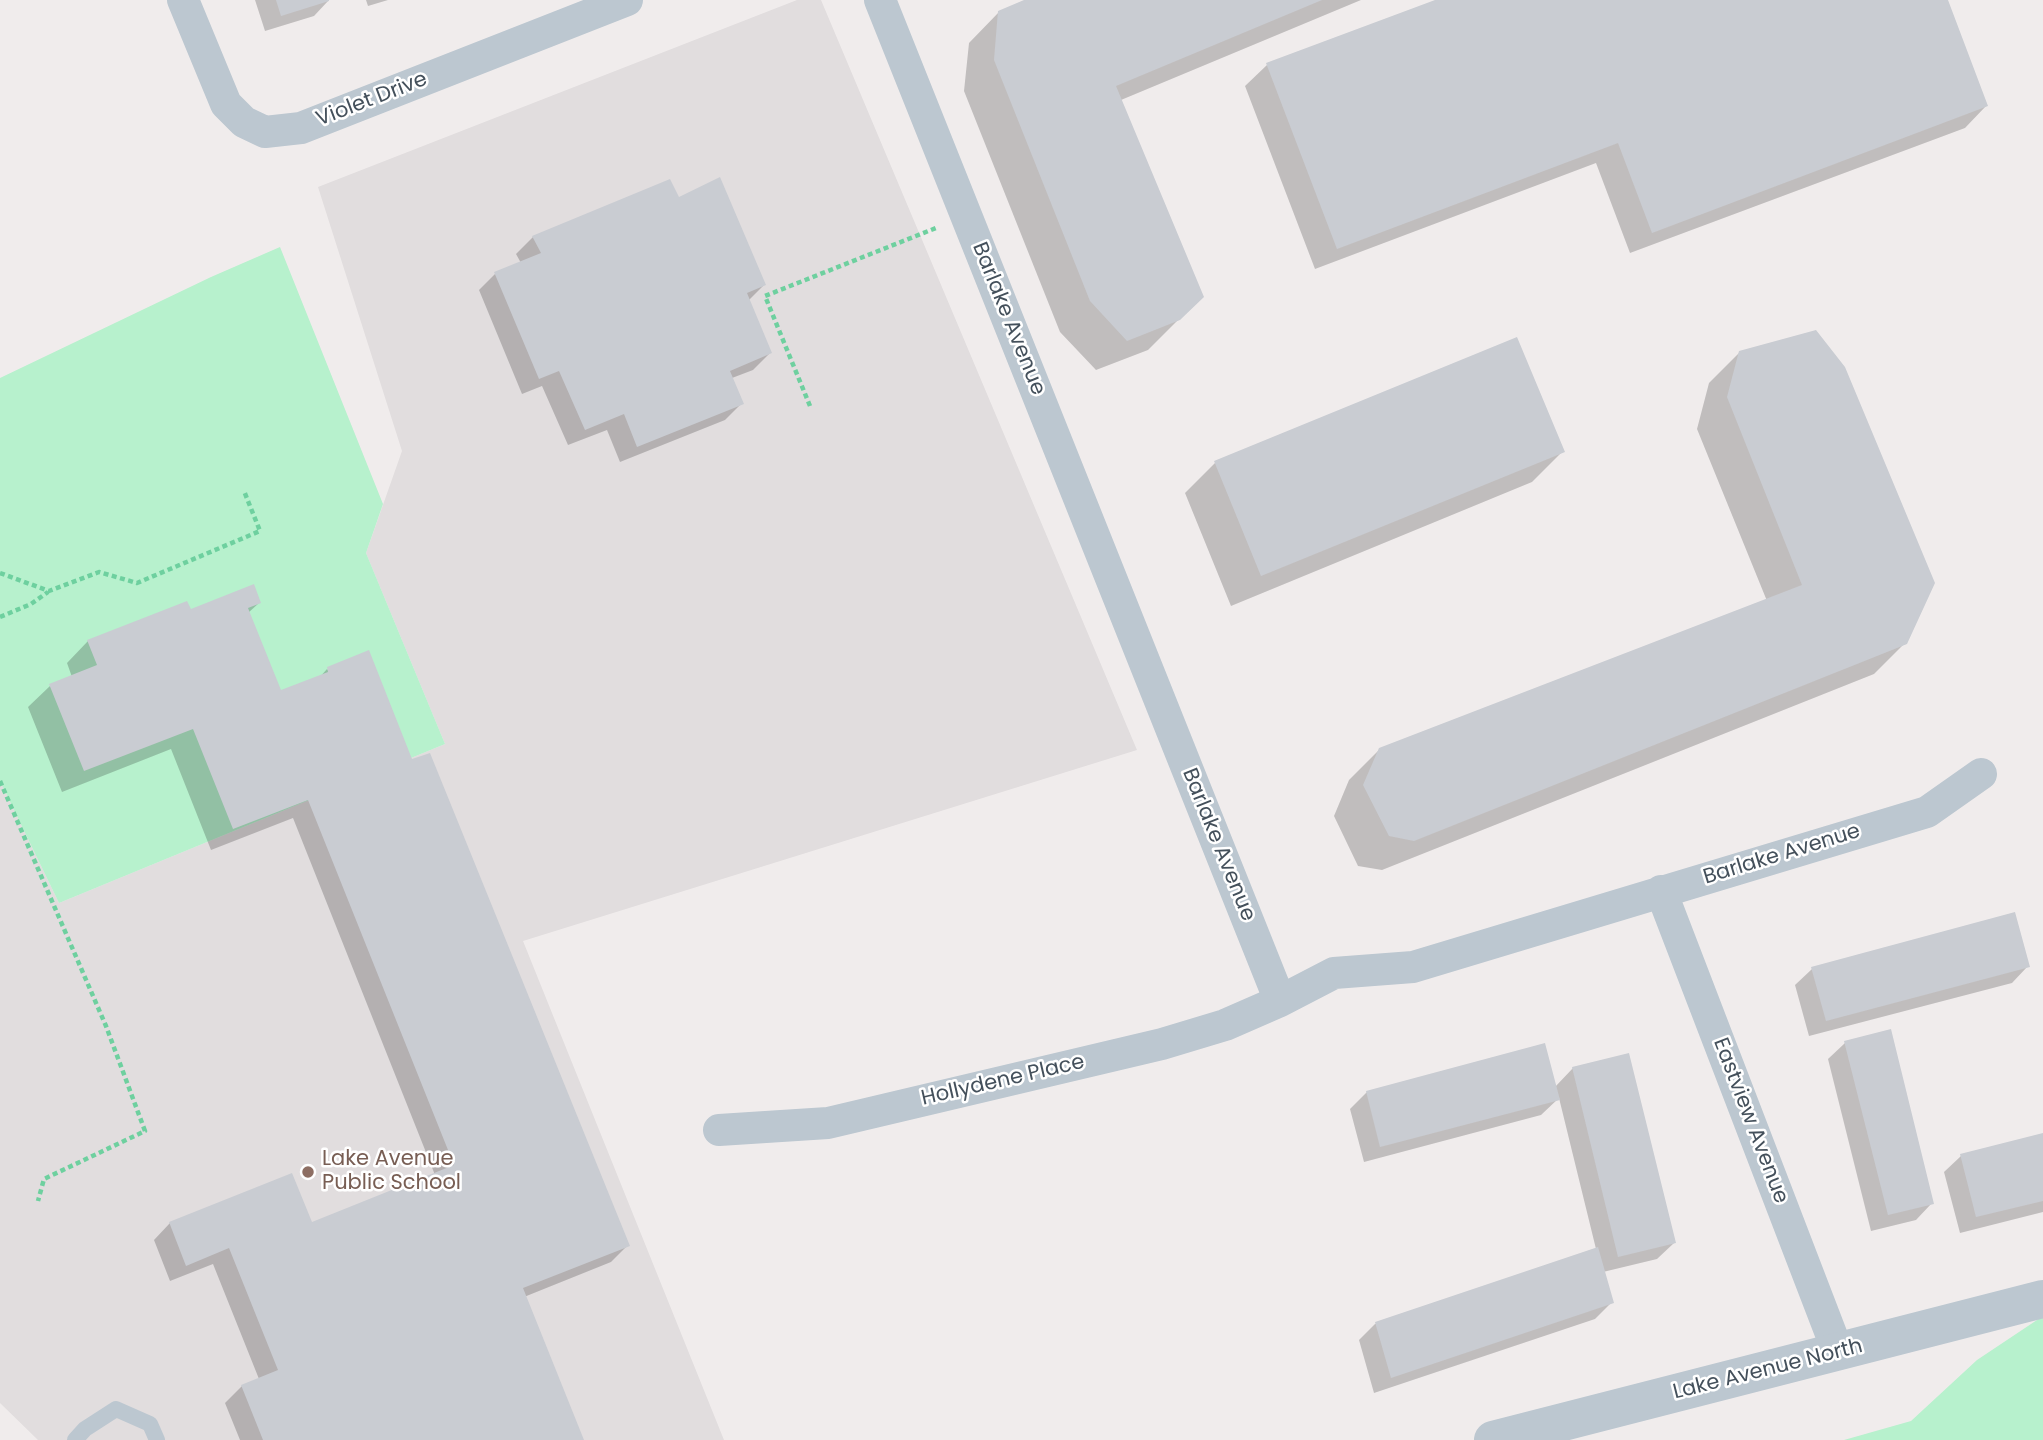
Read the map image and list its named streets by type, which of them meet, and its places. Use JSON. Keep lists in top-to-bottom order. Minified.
{"streets":{"street":["Violet Drive","Barlake Avenue","Hollydene Place","Eastview Avenue","Lake Avenue North"]},"crossings":[["Barlake Avenue","Hollydene Place"],["Barlake Avenue","Eastview Avenue"],["Eastview Avenue","Lake Avenue North"]],"places":["Lake Avenue Public School"]}
